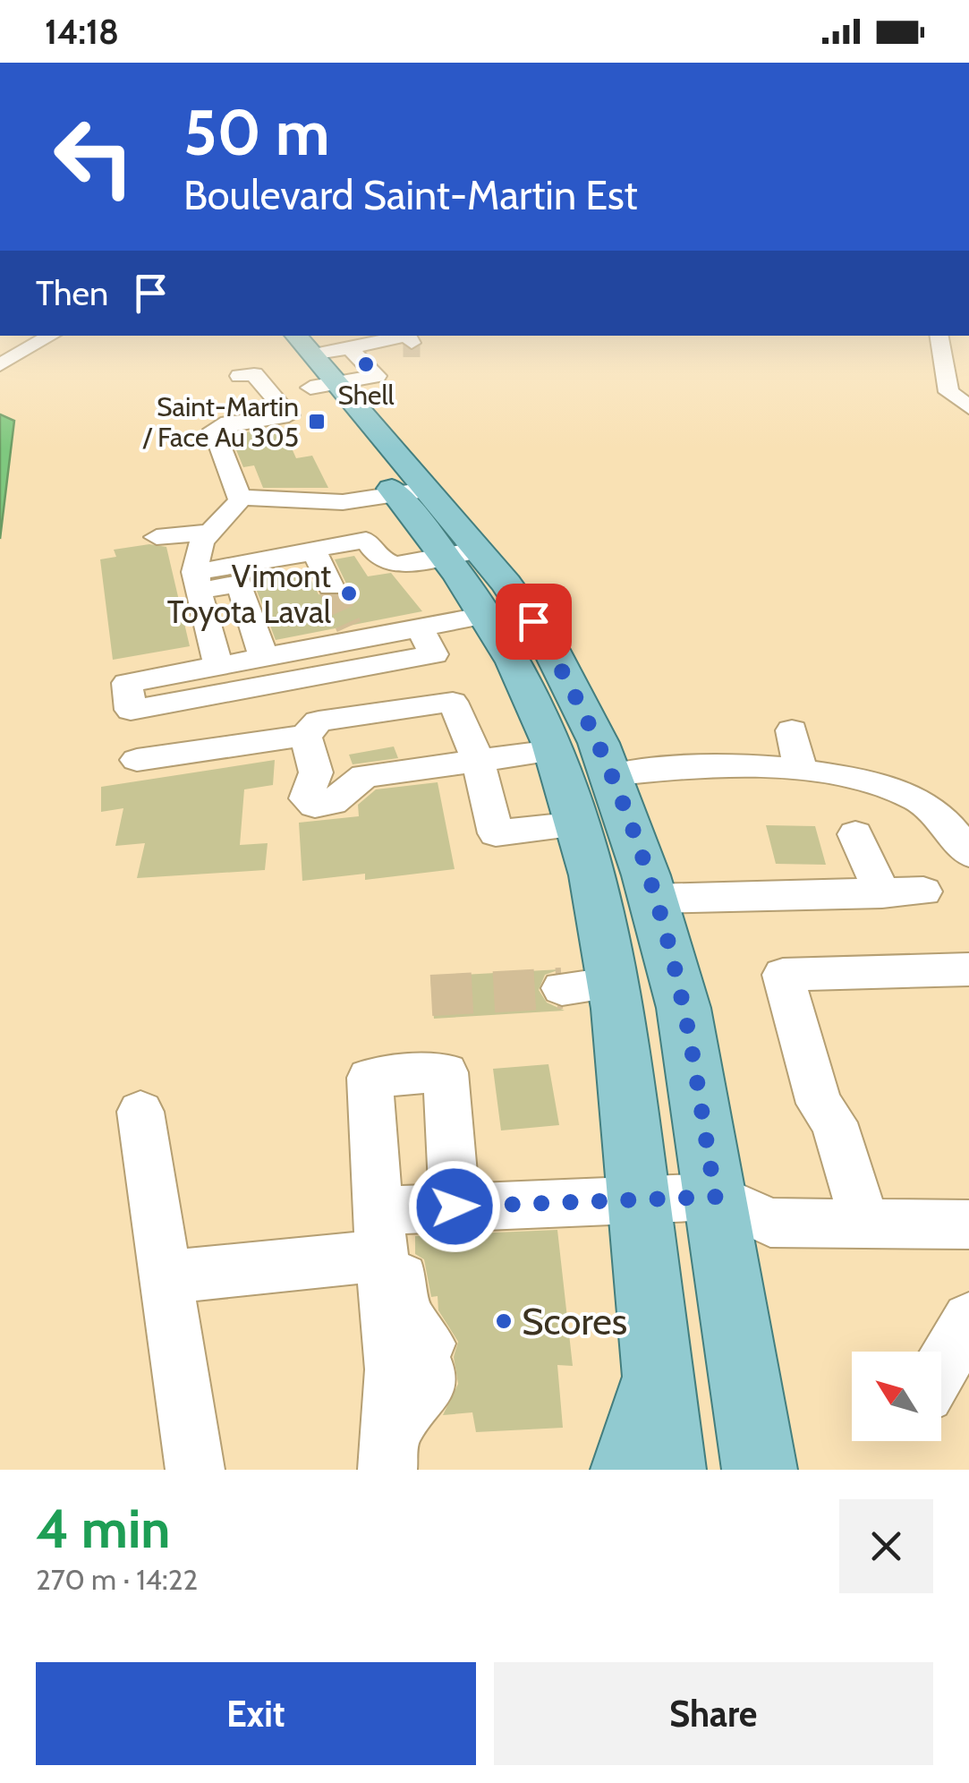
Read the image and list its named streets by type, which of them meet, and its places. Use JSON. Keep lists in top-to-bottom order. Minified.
{"places":{"other":["Shell","Vimont Toyota Laval","Scores"],"transit":["Saint-Martin / Face Au 305"]},"north":"top left","page":{"status":"14:18","turn":["50 m","Boulevard Saint-Martin Est"],"then":"Then","heading":["4 min","270 m · 14:22"],"buttons":["Exit","Share"]}}
